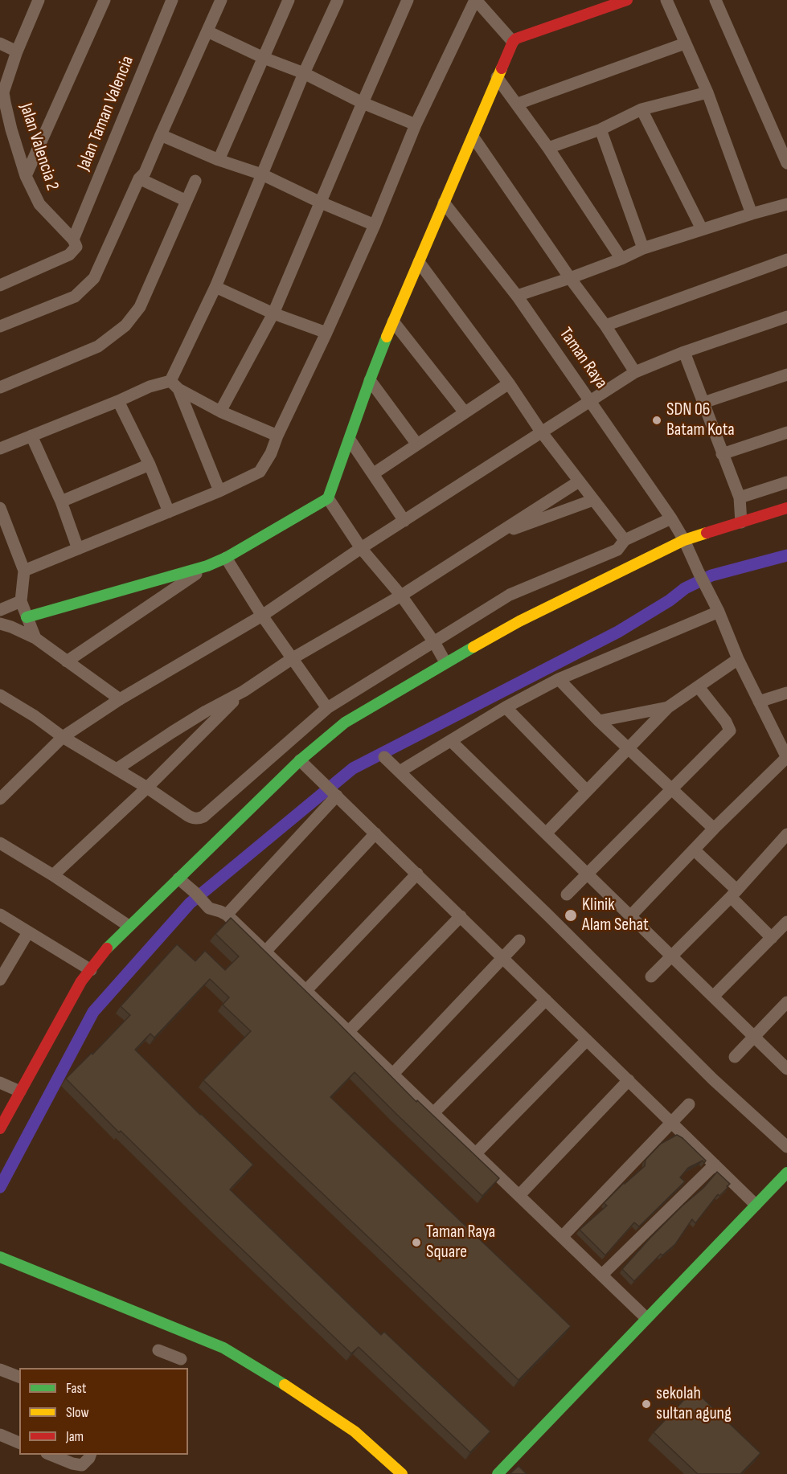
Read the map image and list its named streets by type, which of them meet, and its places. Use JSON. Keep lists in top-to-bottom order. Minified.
{"streets":{"street":["Jalan Taman Valencia","Jalan Valencia 2","Taman Raya"]},"crossings":[["Jalan Taman Valencia","Jalan Valencia 2"]],"places":["SDN 06 Batam Kota","Klinik Alam Sehat","Taman Raya Square","sekolah sultan agung"],"legend":["Fast","Slow","Jam"]}
